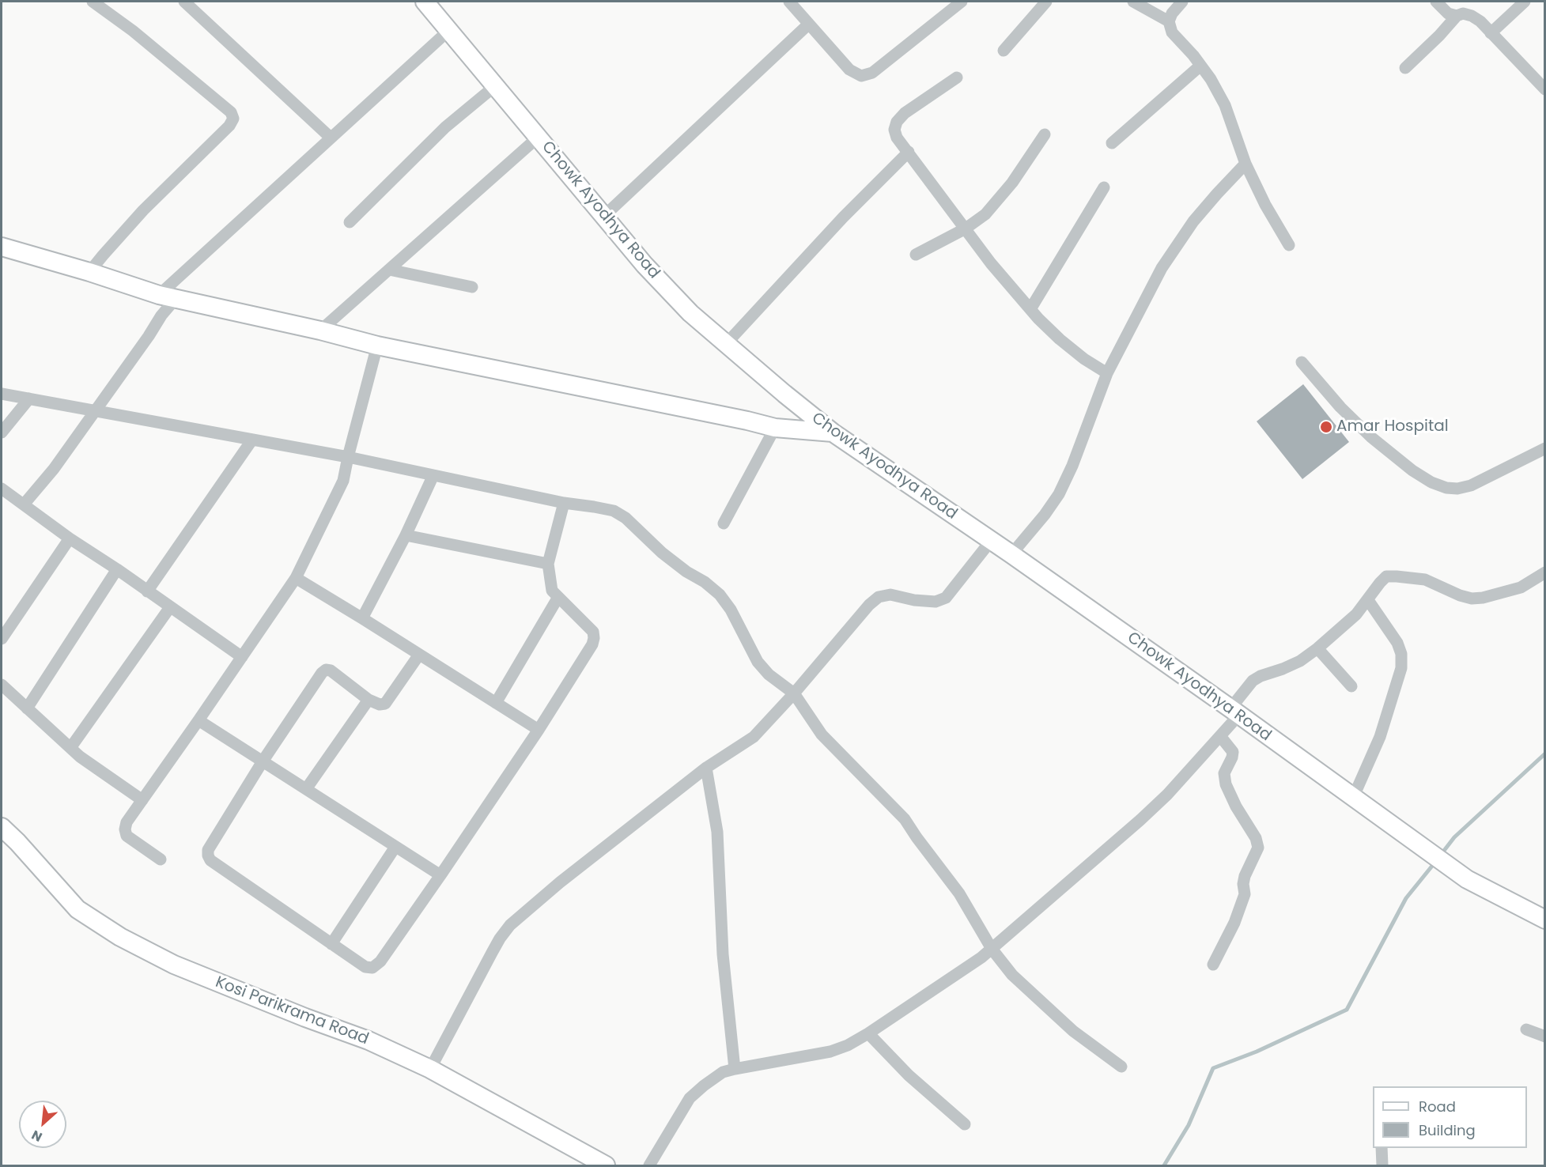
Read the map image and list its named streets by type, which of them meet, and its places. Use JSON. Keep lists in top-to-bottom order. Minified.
{"streets":{"main road":["Chowk Ayodhya Road","Kosi Parikrama Road"]},"places":["Amar Hospital"],"legend":["Road","Building"],"north":"bottom left"}
